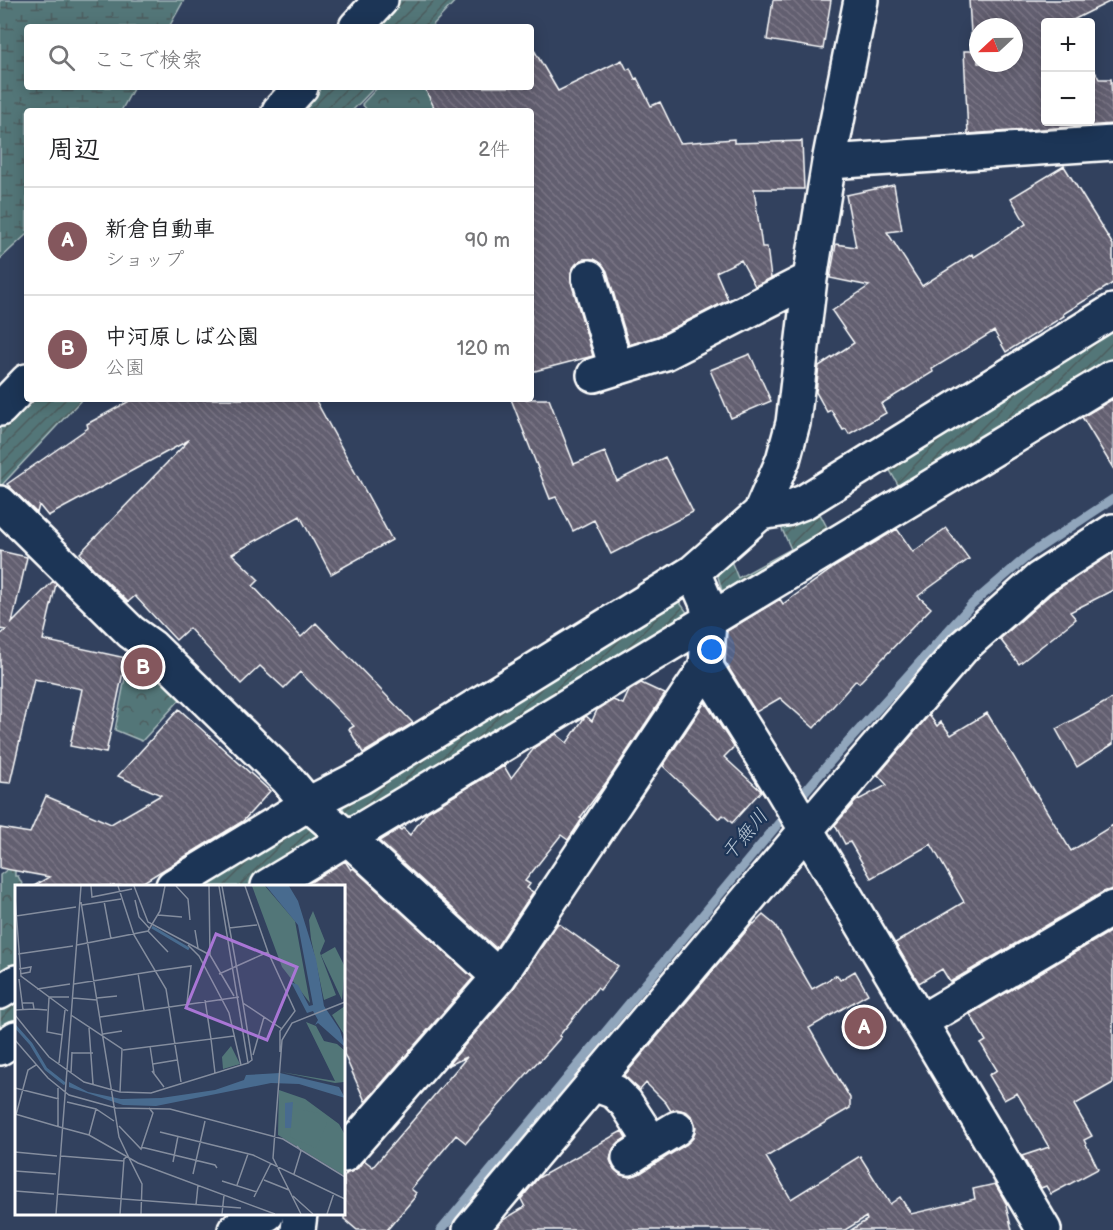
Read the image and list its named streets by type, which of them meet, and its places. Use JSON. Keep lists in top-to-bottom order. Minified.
{"water":["干無川"],"north":"left","page":{"map_buttons":["+","−"],"search":"ここで検索","heading":["周辺","2件"],"list":[{"mark":"A","name":"新倉自動車","note":"ショップ","value":"90 m"},{"mark":"B","name":"中河原しば公園","note":"公園","value":"120 m"}],"pins":["B","A"]}}
